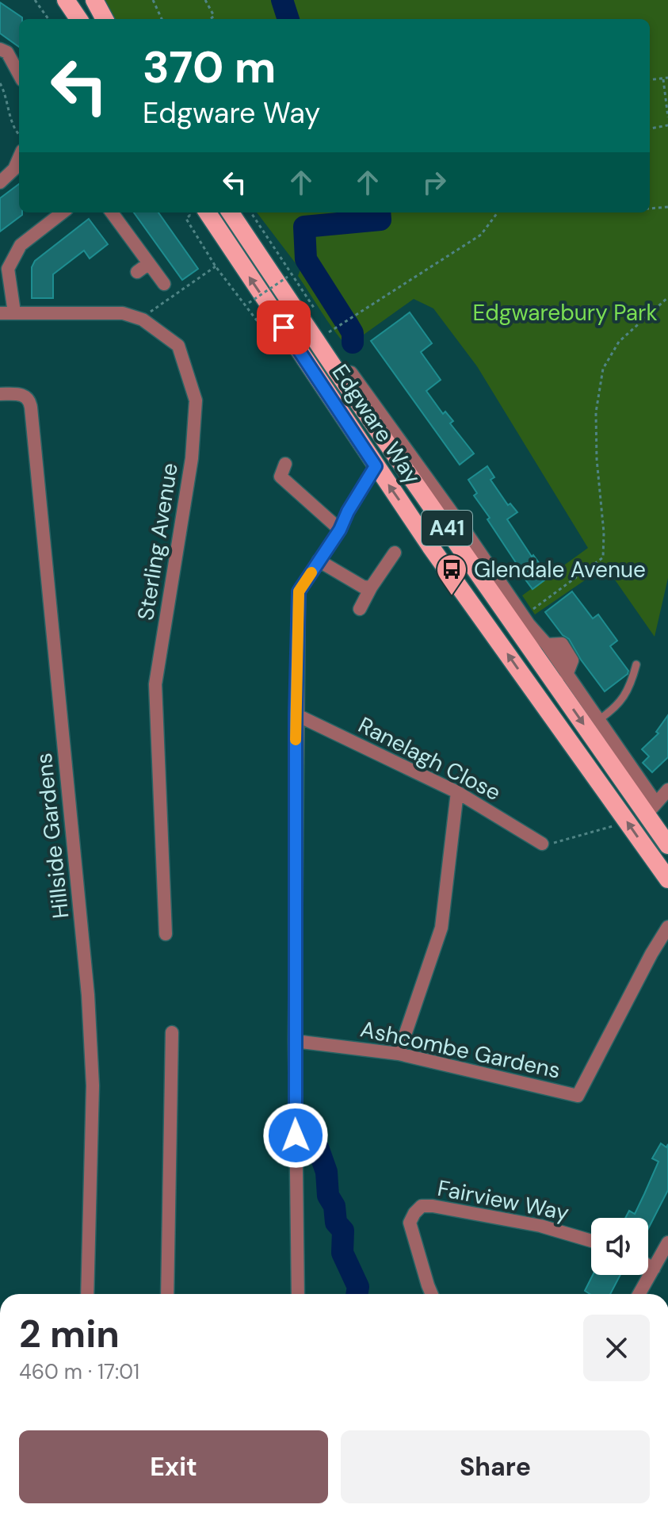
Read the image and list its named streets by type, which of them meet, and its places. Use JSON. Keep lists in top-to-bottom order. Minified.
{"streets":{"highway":["Edgware Way","A41"],"street":["Sterling Avenue","Ranelagh Close","Hillside Gardens","Ashcombe Gardens","Fairview Way"]},"parks":["Edgwarebury Park"],"places":{"bus stop":["Glendale Avenue"]},"page":{"turn":["370 m","Edgware Way"],"heading":["2 min","460 m · 17:01"],"buttons":["Exit","Share"]}}
